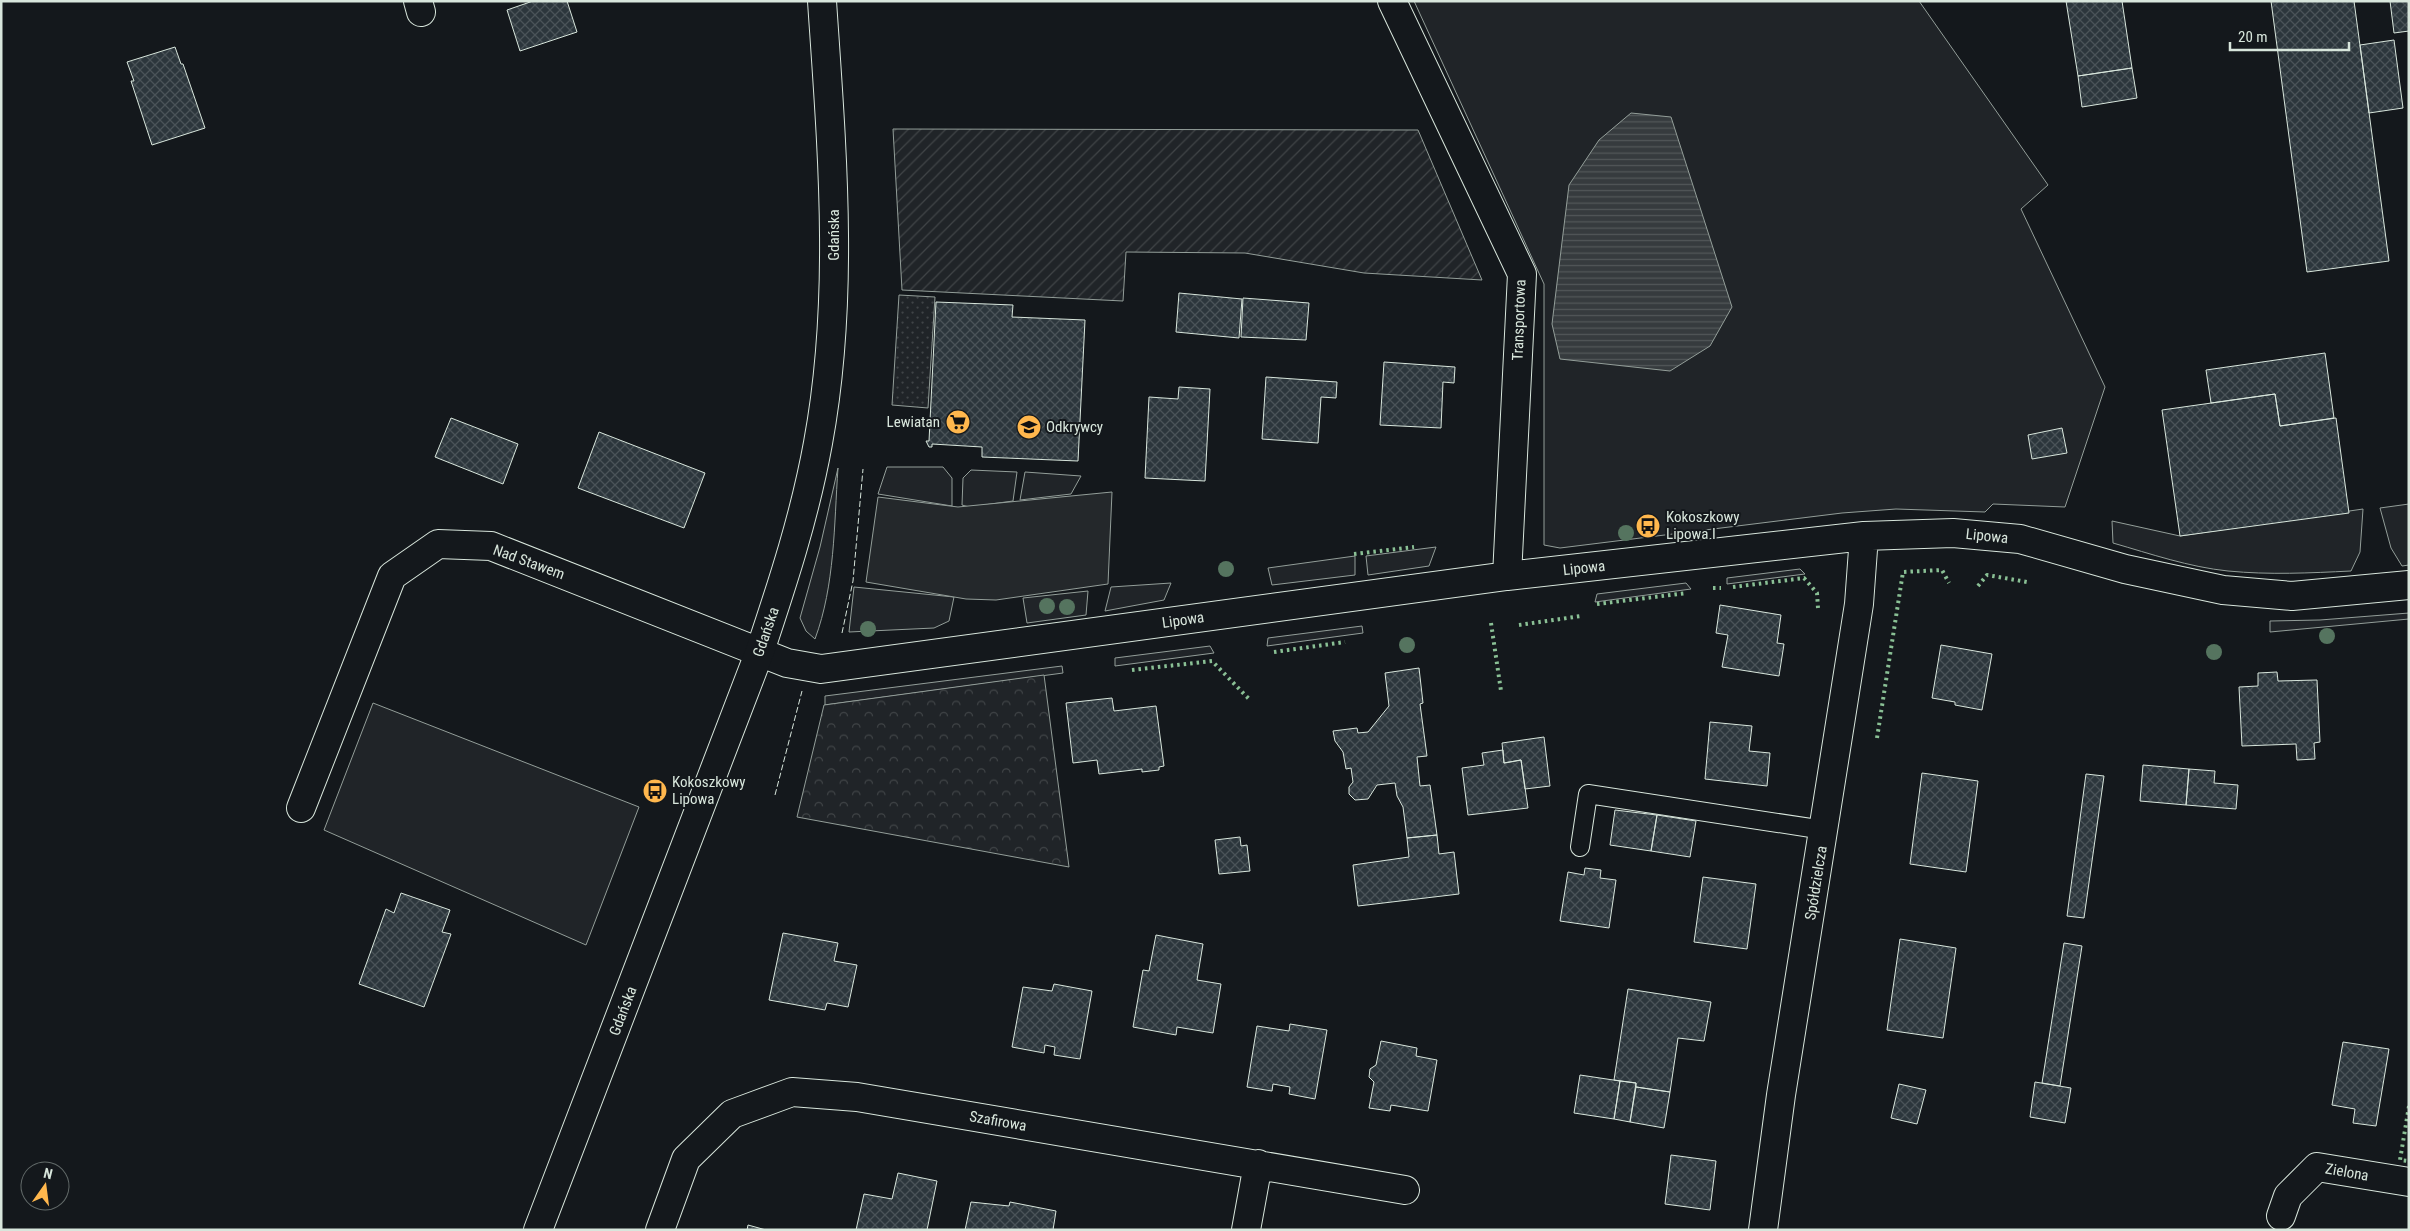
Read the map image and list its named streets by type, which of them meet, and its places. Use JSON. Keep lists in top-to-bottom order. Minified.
{"streets":{"street":["Gdańska","Transportowa","Lipowa","Nad Stawem","Spółdzielcza","Szafirowa","Zielona"]},"crossings":[["Gdańska","Lipowa"],["Gdańska","Nad Stawem"],["Transportowa","Lipowa"],["Lipowa","Nad Stawem"],["Lipowa","Spółdzielcza"]],"places":{"supermarket":["Lewiatan"],"school or university":["Odkrywcy"],"bus stop":["Kokoszkowy Lipowa I","Kokoszkowy Lipowa"]},"scale_bar":"20 m","north":"top"}
